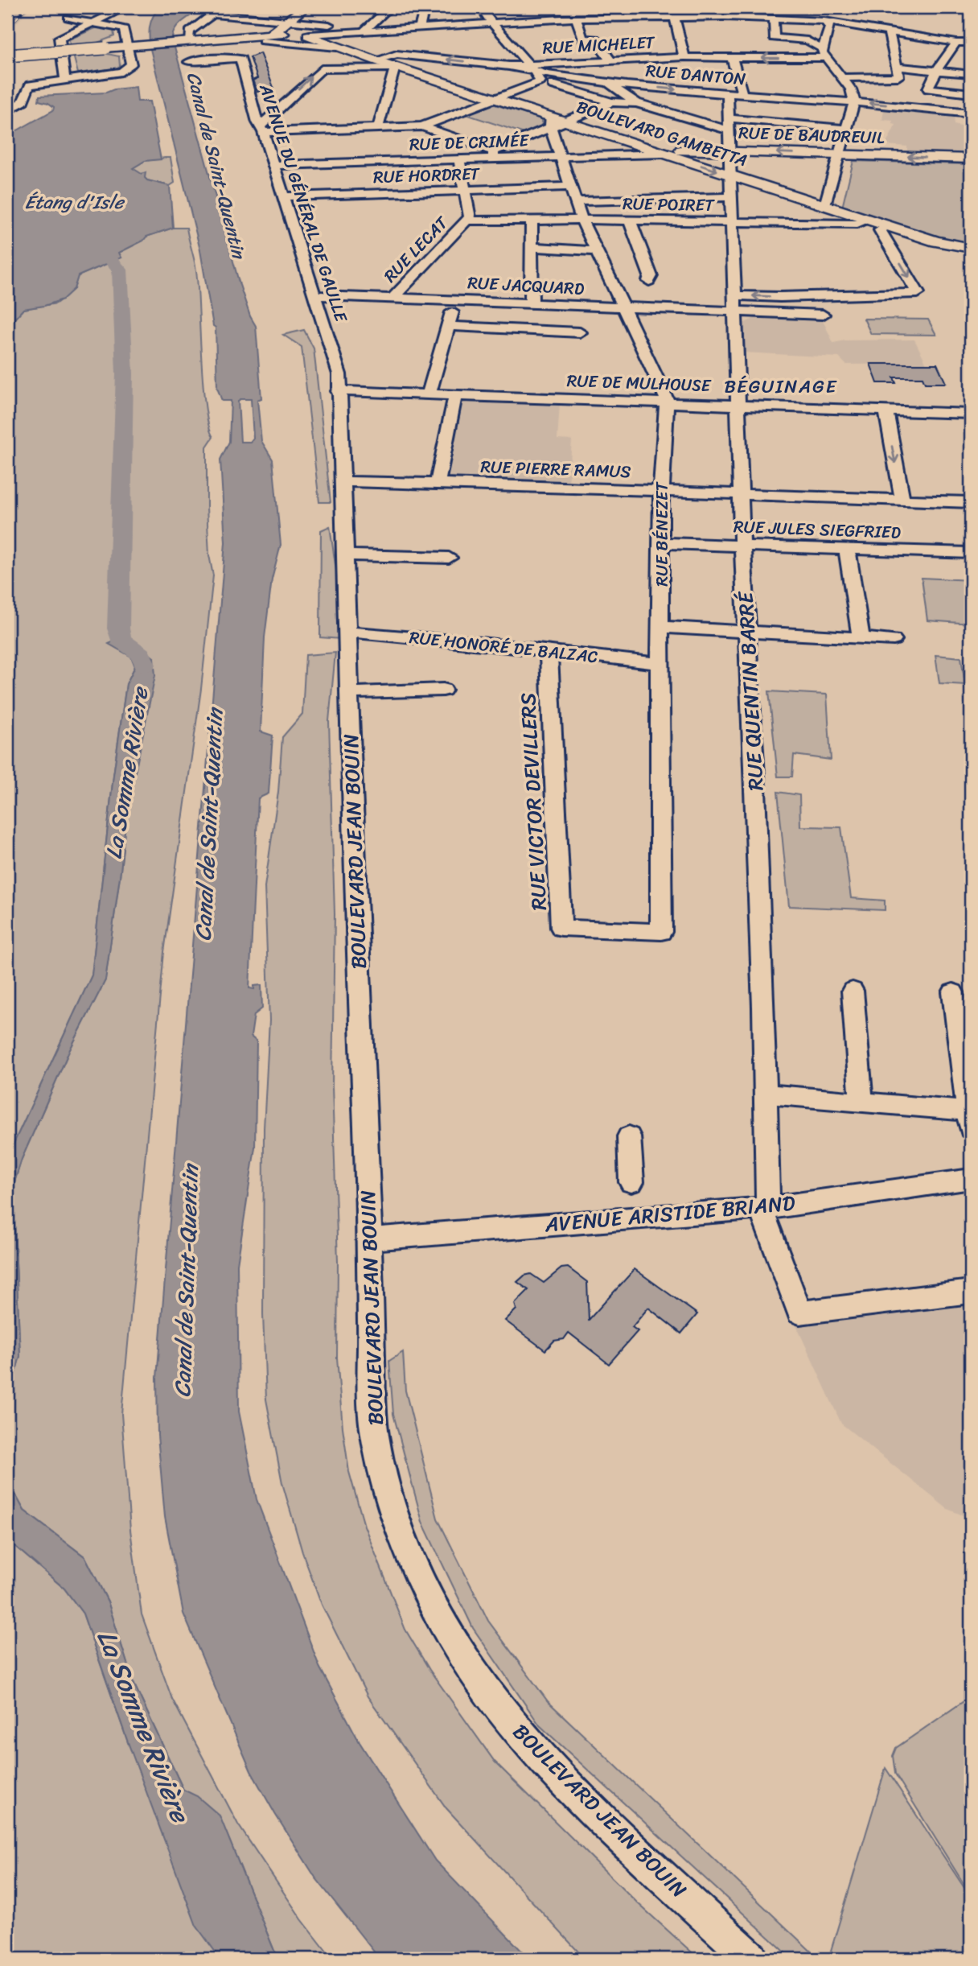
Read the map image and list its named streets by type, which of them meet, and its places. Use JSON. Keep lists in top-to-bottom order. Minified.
{"streets":{"main road":["BOULEVARD GAMBETTA","RUE DE BAUDREUIL"],"street":["RUE MICHELET","RUE DANTON","RUE DE CRIMÉE","RUE HORDRET","AVENUE DU GÉNÉRAL DE GAULLE","RUE POIRET","RUE LECAT","RUE JACQUARD","RUE DE MULHOUSE","RUE PIERRE RAMUS","RUE JULES SIEGFRIED","RUE BÉNEZET","RUE HONORÉ DE BALZAC","RUE QUENTIN BARRÉ","RUE VICTOR DEVILLERS","BOULEVARD JEAN BOUIN","AVENUE ARISTIDE BRIAND"]},"crossings":[["RUE MICHELET","RUE DANTON"],["BOULEVARD GAMBETTA","RUE DE BAUDREUIL"],["BOULEVARD GAMBETTA","RUE DE CRIMÉE"],["BOULEVARD GAMBETTA","AVENUE DU GÉNÉRAL DE GAULLE"],["BOULEVARD GAMBETTA","RUE POIRET"],["BOULEVARD GAMBETTA","RUE BÉNEZET"],["BOULEVARD GAMBETTA","RUE QUENTIN BARRÉ"],["RUE DE BAUDREUIL","RUE QUENTIN BARRÉ"],["RUE DE CRIMÉE","RUE HORDRET"],["RUE DE CRIMÉE","AVENUE DU GÉNÉRAL DE GAULLE"],["RUE DE CRIMÉE","RUE LECAT"],["RUE DE CRIMÉE","RUE BÉNEZET"],["RUE HORDRET","AVENUE DU GÉNÉRAL DE GAULLE"],["RUE HORDRET","RUE LECAT"],["RUE HORDRET","RUE BÉNEZET"],["AVENUE DU GÉNÉRAL DE GAULLE","RUE JACQUARD"],["AVENUE DU GÉNÉRAL DE GAULLE","RUE DE MULHOUSE"],["AVENUE DU GÉNÉRAL DE GAULLE","BOULEVARD JEAN BOUIN"],["RUE POIRET","RUE LECAT"],["RUE POIRET","RUE BÉNEZET"],["RUE POIRET","RUE QUENTIN BARRÉ"],["RUE LECAT","RUE JACQUARD"],["RUE JACQUARD","RUE BÉNEZET"],["RUE JACQUARD","RUE QUENTIN BARRÉ"],["RUE DE MULHOUSE","RUE BÉNEZET"],["RUE DE MULHOUSE","RUE QUENTIN BARRÉ"],["RUE DE MULHOUSE","BOULEVARD JEAN BOUIN"],["RUE PIERRE RAMUS","RUE BÉNEZET"],["RUE PIERRE RAMUS","RUE QUENTIN BARRÉ"],["RUE PIERRE RAMUS","BOULEVARD JEAN BOUIN"],["RUE JULES SIEGFRIED","RUE BÉNEZET"],["RUE JULES SIEGFRIED","RUE QUENTIN BARRÉ"],["RUE BÉNEZET","RUE HONORÉ DE BALZAC"],["RUE BÉNEZET","RUE VICTOR DEVILLERS"],["RUE HONORÉ DE BALZAC","RUE VICTOR DEVILLERS"],["RUE HONORÉ DE BALZAC","BOULEVARD JEAN BOUIN"],["RUE QUENTIN BARRÉ","AVENUE ARISTIDE BRIAND"],["BOULEVARD JEAN BOUIN","AVENUE ARISTIDE BRIAND"]],"one_way":["RUE DE BAUDREUIL"],"districts":["BÉGUINAGE"],"water":["Canal de Saint-Quentin","Étang d'Isle","La Somme Rivière"]}
